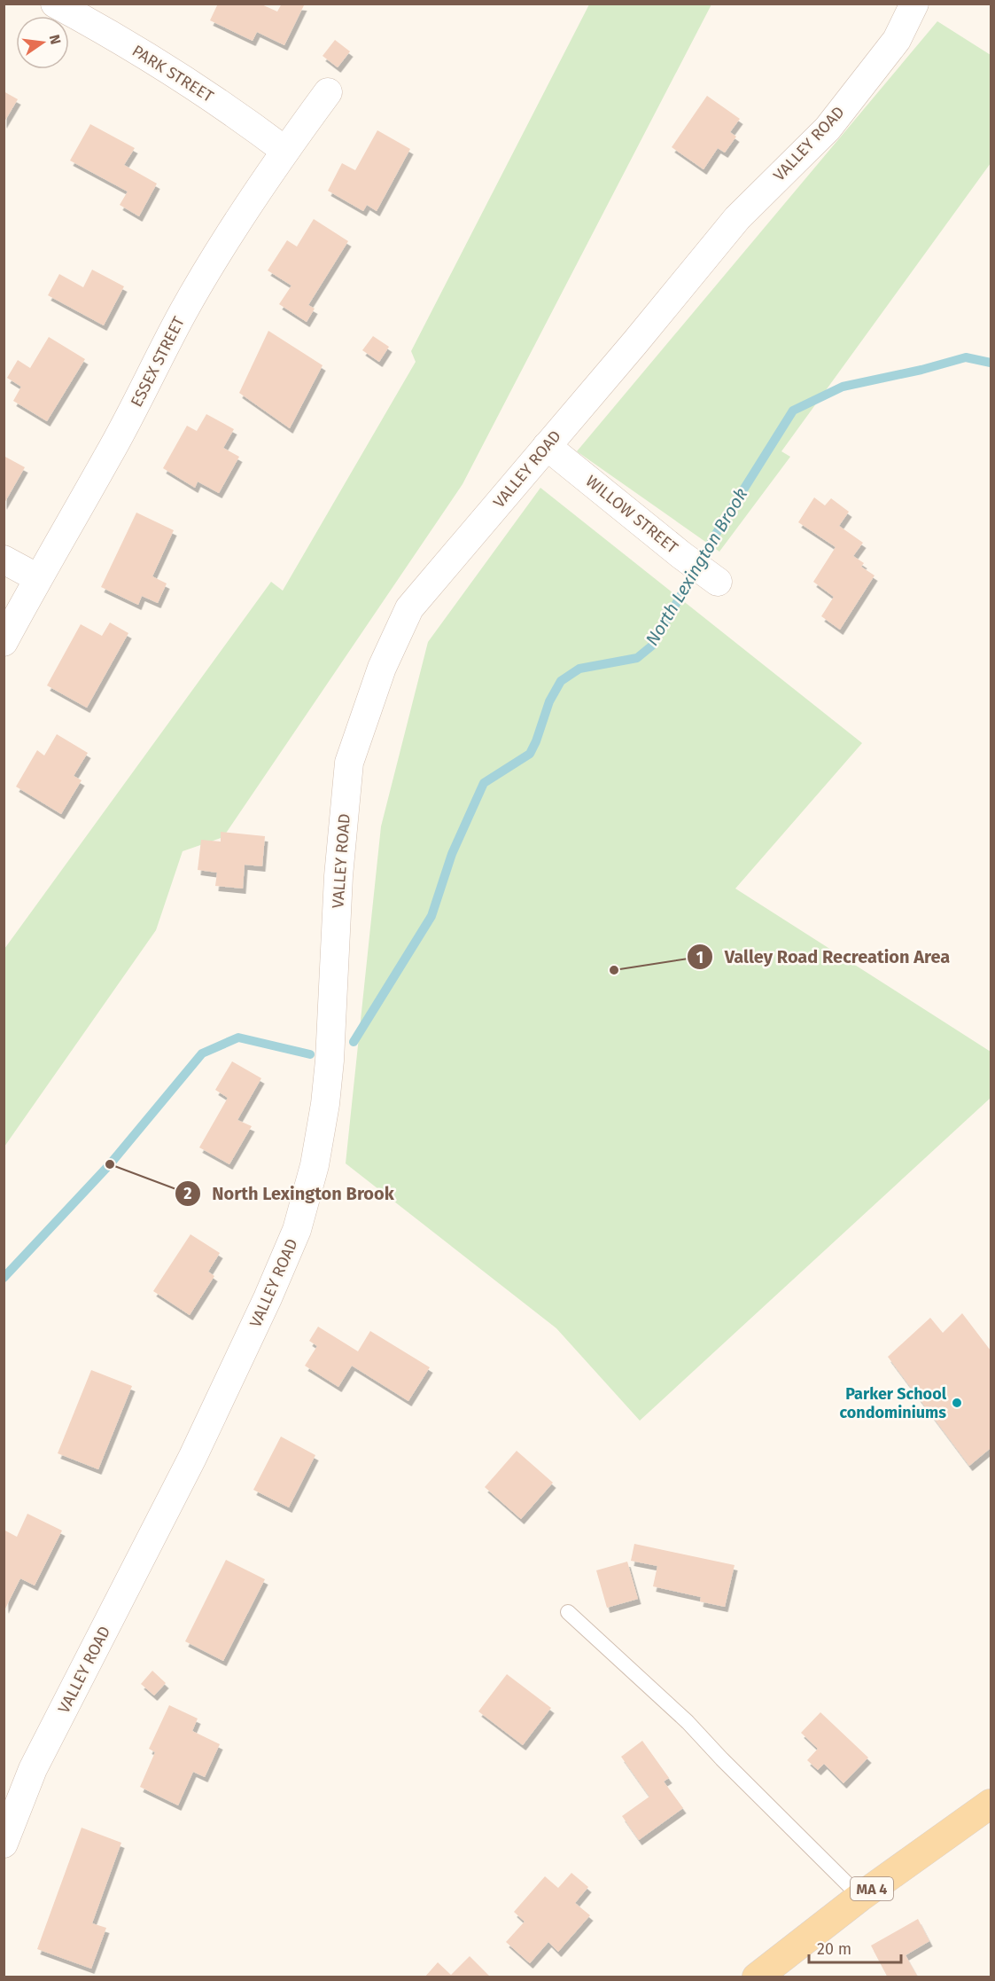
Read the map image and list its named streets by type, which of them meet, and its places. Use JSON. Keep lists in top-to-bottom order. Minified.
{"streets":{"main road":["MA 4"],"street":["PARK STREET","VALLEY ROAD","ESSEX STREET","WILLOW STREET"]},"crossings":[["PARK STREET","ESSEX STREET"],["VALLEY ROAD","WILLOW STREET"]],"water":["North Lexington Brook"],"places":["Valley Road Recreation Area","North Lexington Brook","Parker School condominiums"],"scale_bar":"20 m","north":"right"}
